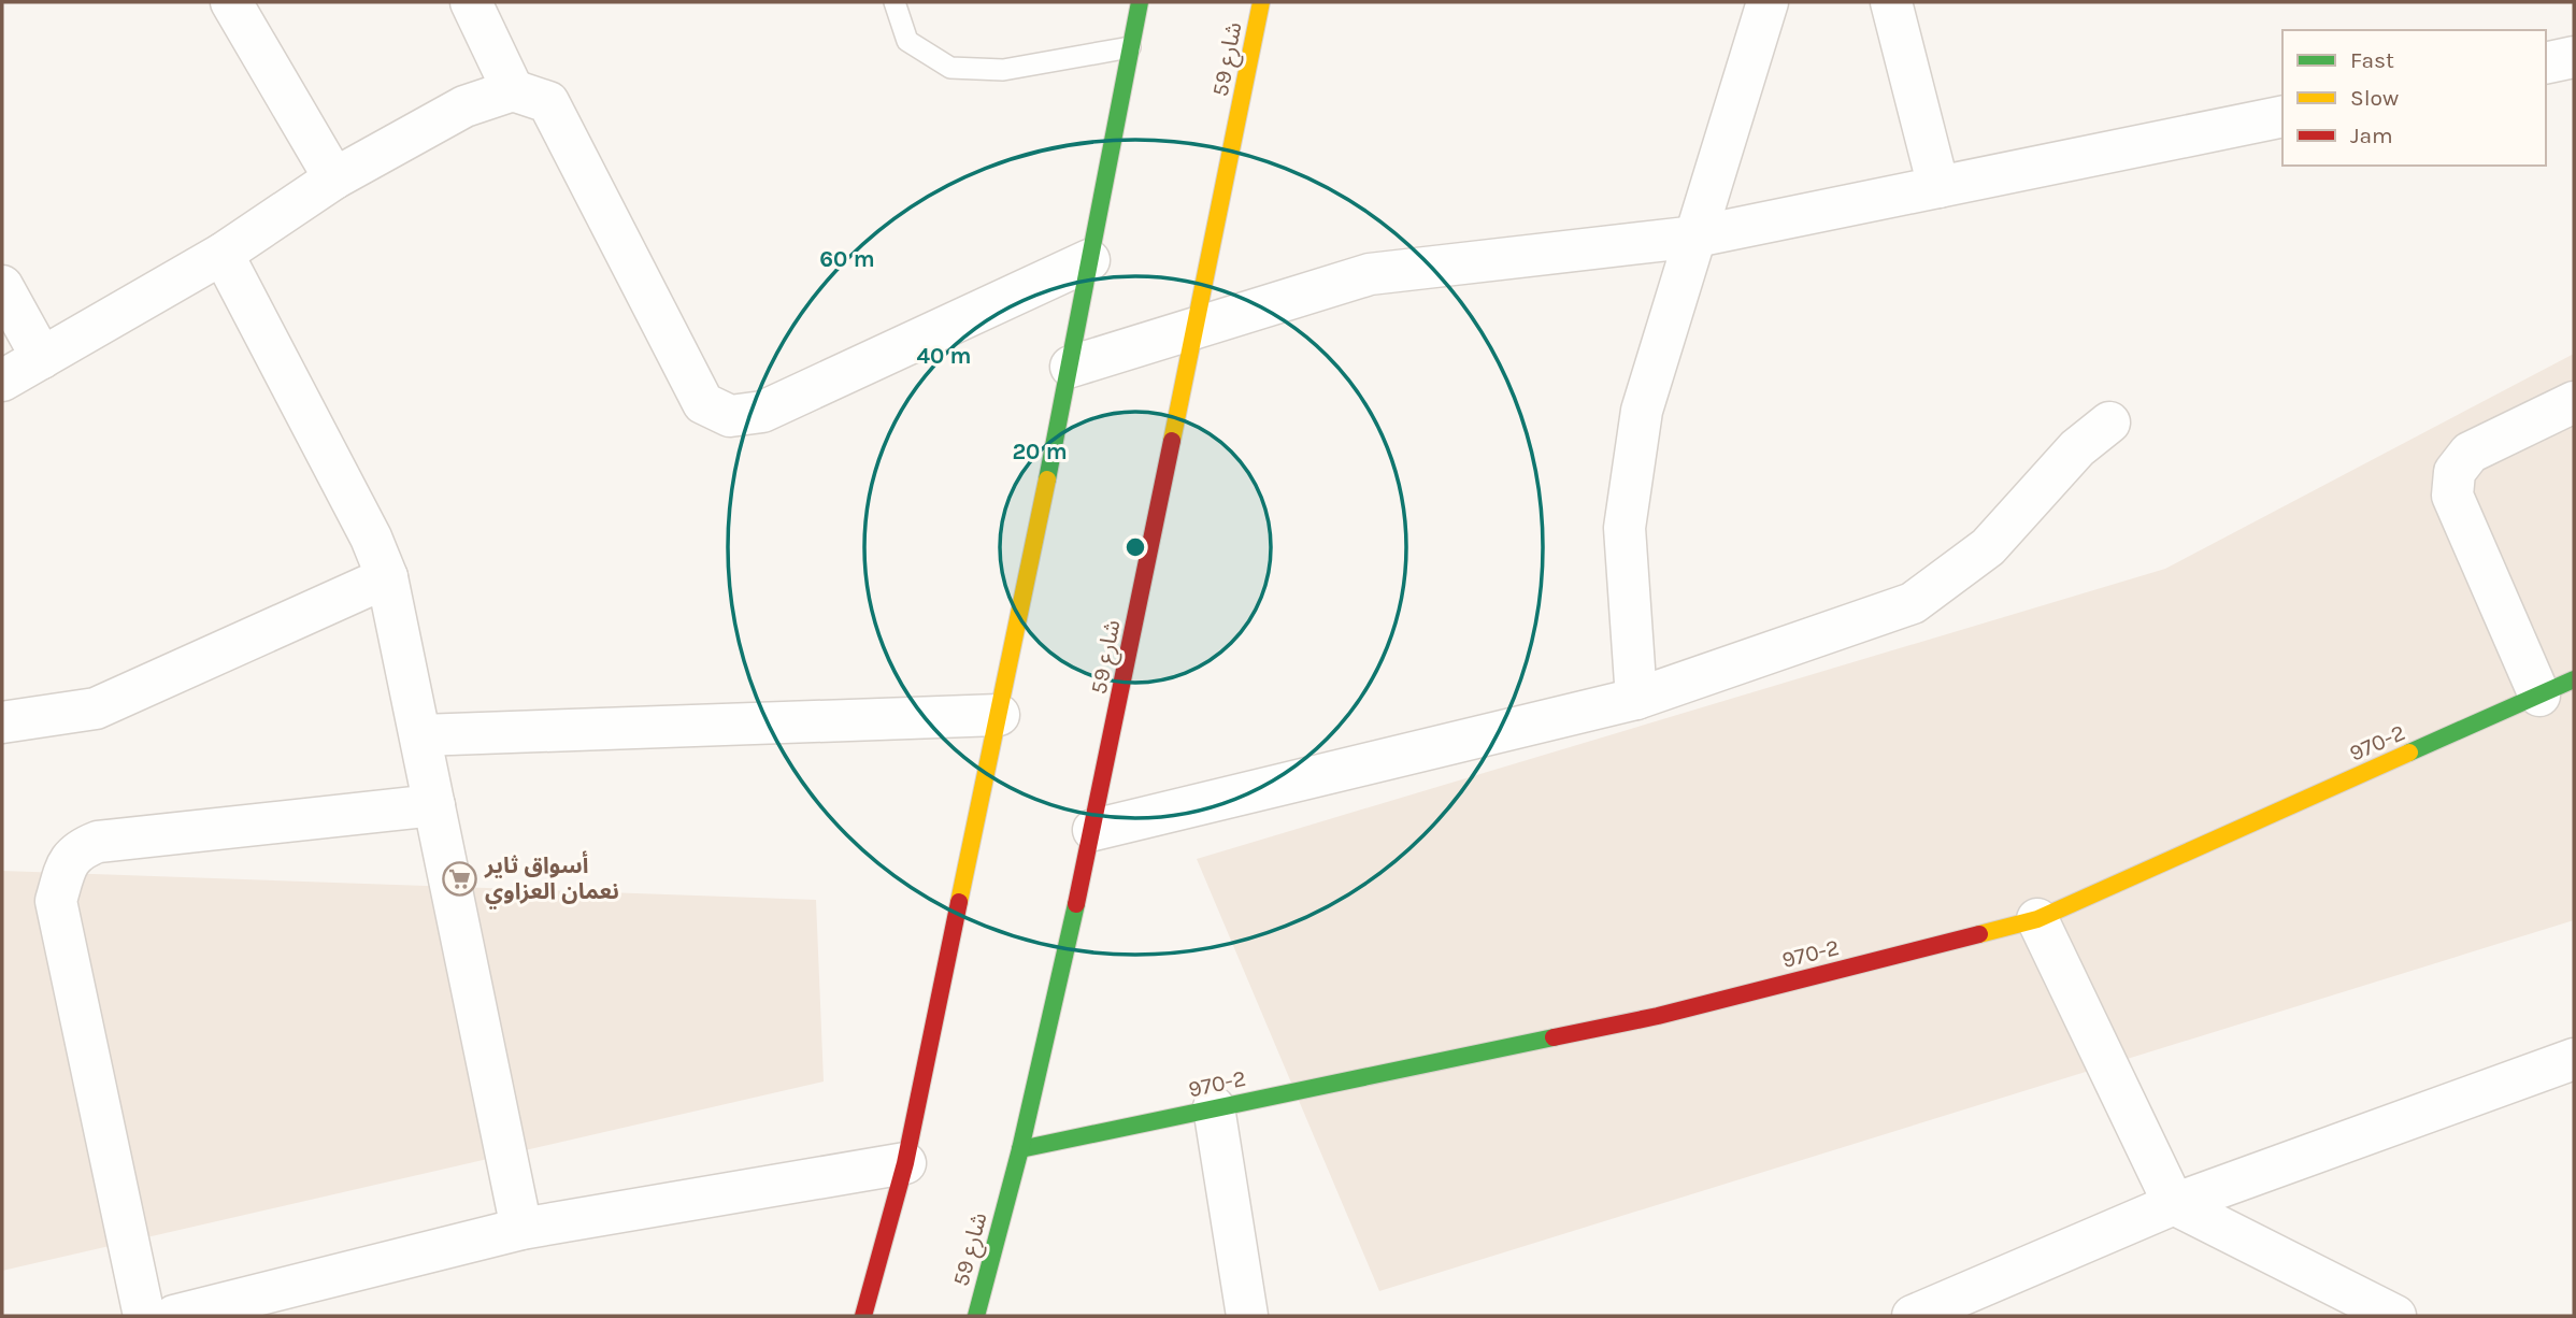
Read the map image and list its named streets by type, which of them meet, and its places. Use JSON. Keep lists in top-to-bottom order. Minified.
{"streets":{"street":["شارع 59","970-2"]},"crossings":[["شارع 59","970-2"]],"places":{"supermarket":["أسواق ثاير نعمان العزاوي"]},"legend":["Fast","Slow","Jam"],"rings":["60 m","40 m","20 m"]}
